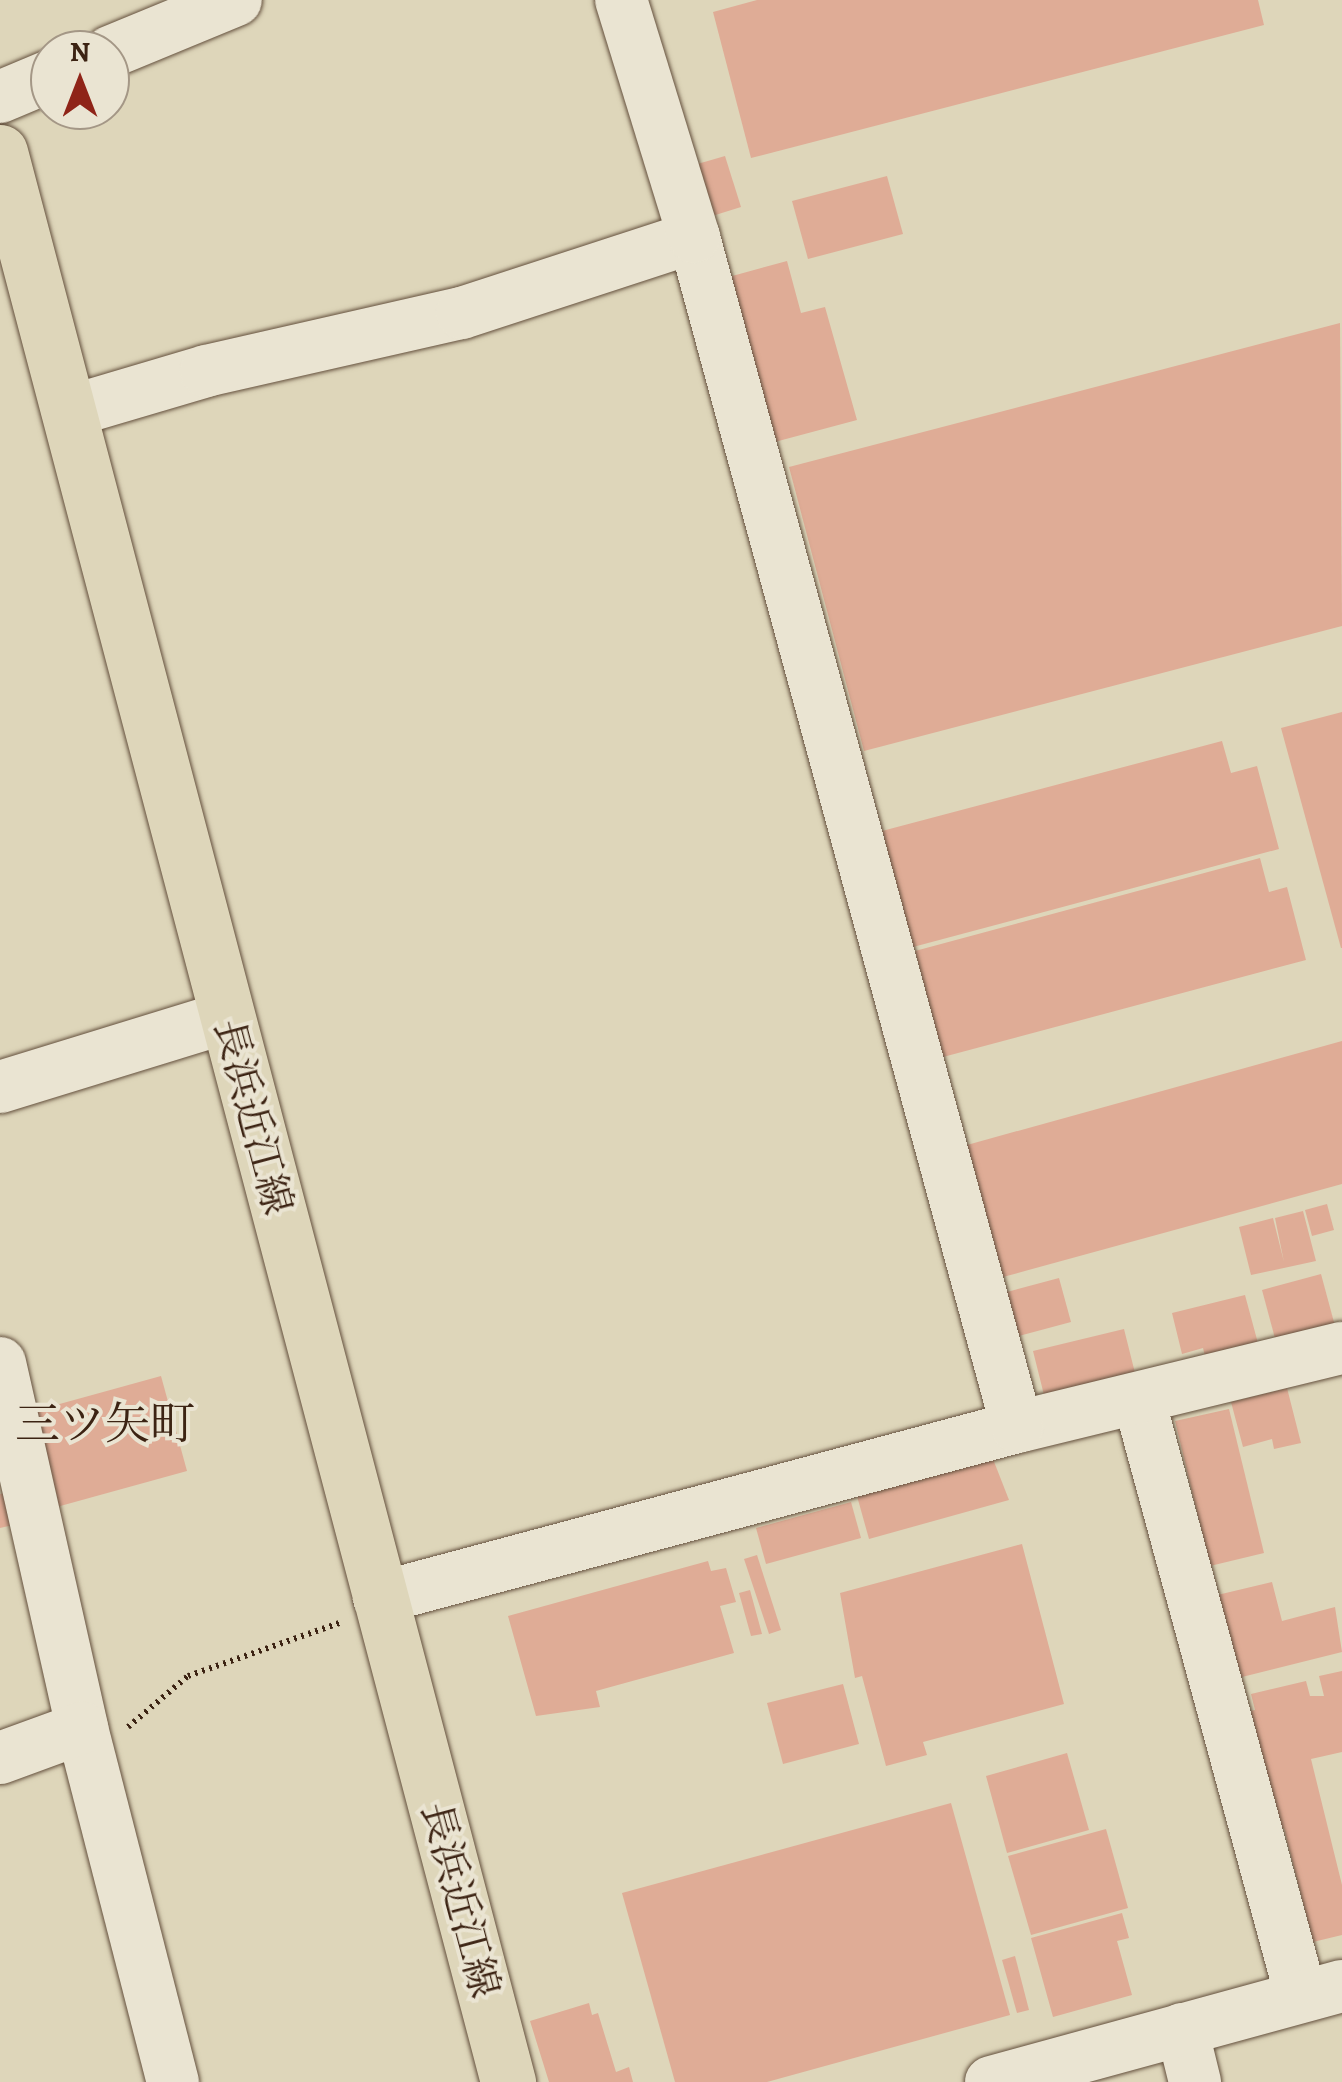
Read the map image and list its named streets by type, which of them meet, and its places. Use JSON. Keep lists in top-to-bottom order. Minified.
{"streets":{"main road":["長浜近江線"]},"districts":["三ツ矢町"],"north":"top"}
